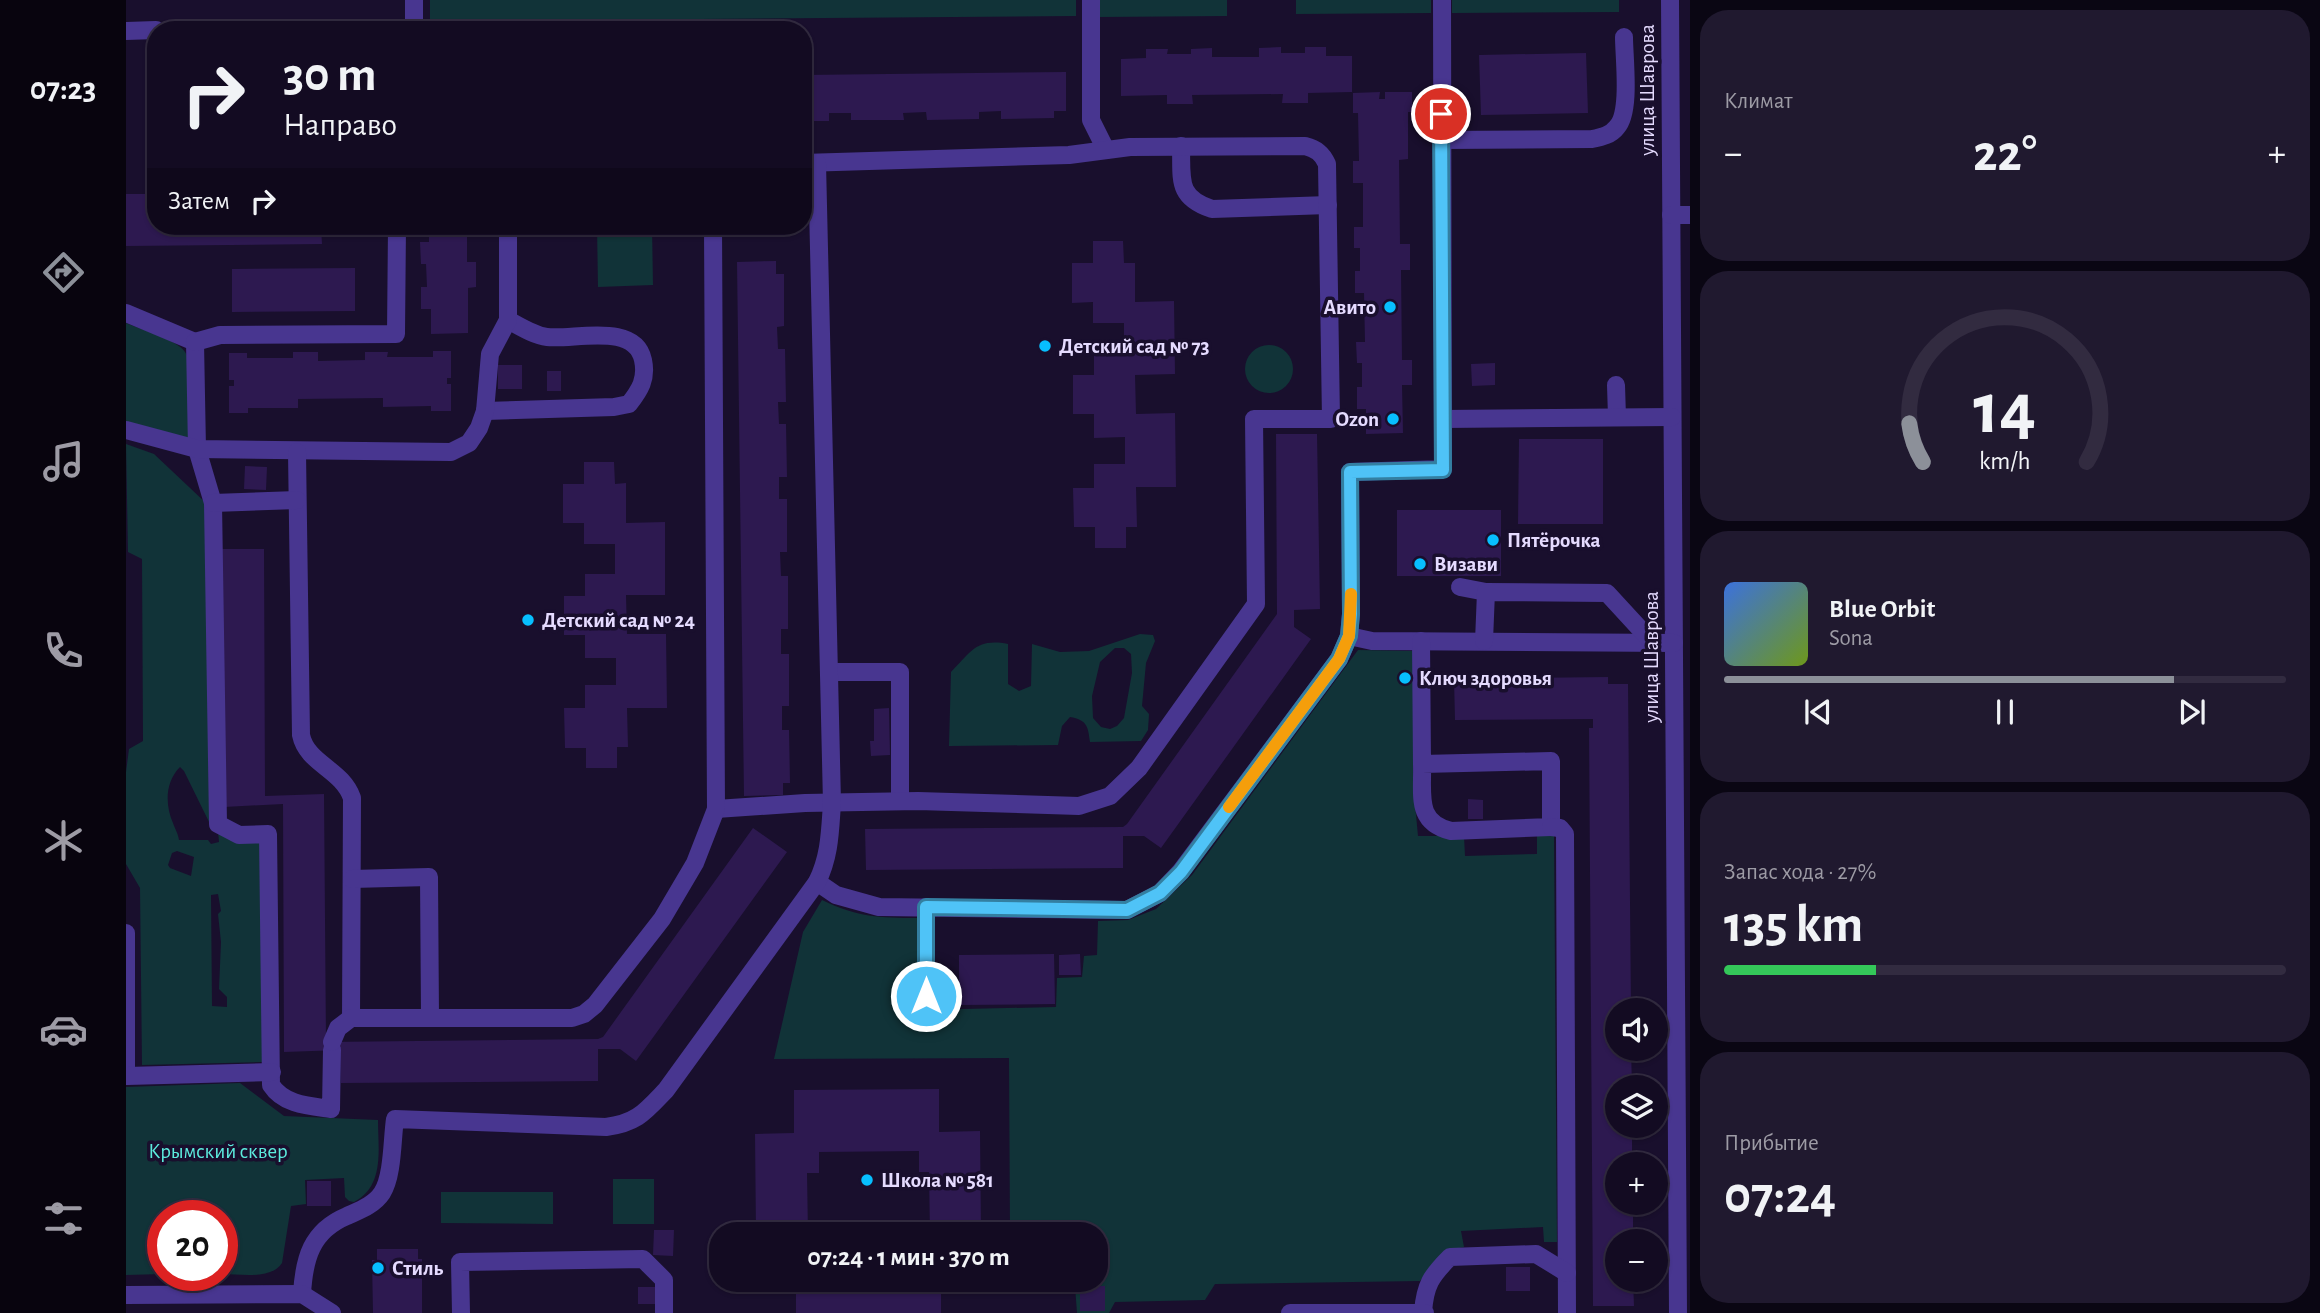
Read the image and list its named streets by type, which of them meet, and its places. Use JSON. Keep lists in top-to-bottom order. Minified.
{"streets":{"street":["улица Шаврова"]},"parks":["Крымский сквер"],"places":["Авито","Детский сад № 73","Ozon","Пятёрочка","Визави","Детский сад № 24","Ключ здоровья","Школа № 581","Стиль"],"page":{"tabs":"07:23","tile":["Климат",["Запас хода · 27%","135 km"],["Прибытие","07:24"]],"turn":["30 m","Направо"],"heat":["−","22°","+"],"then":"Затем","song":["Blue Orbit","Sona"],"map_buttons":["+","−"],"limit":"20","trip":"07:24 · 1 мин · 370 m","gauge":["14","km/h"]}}
